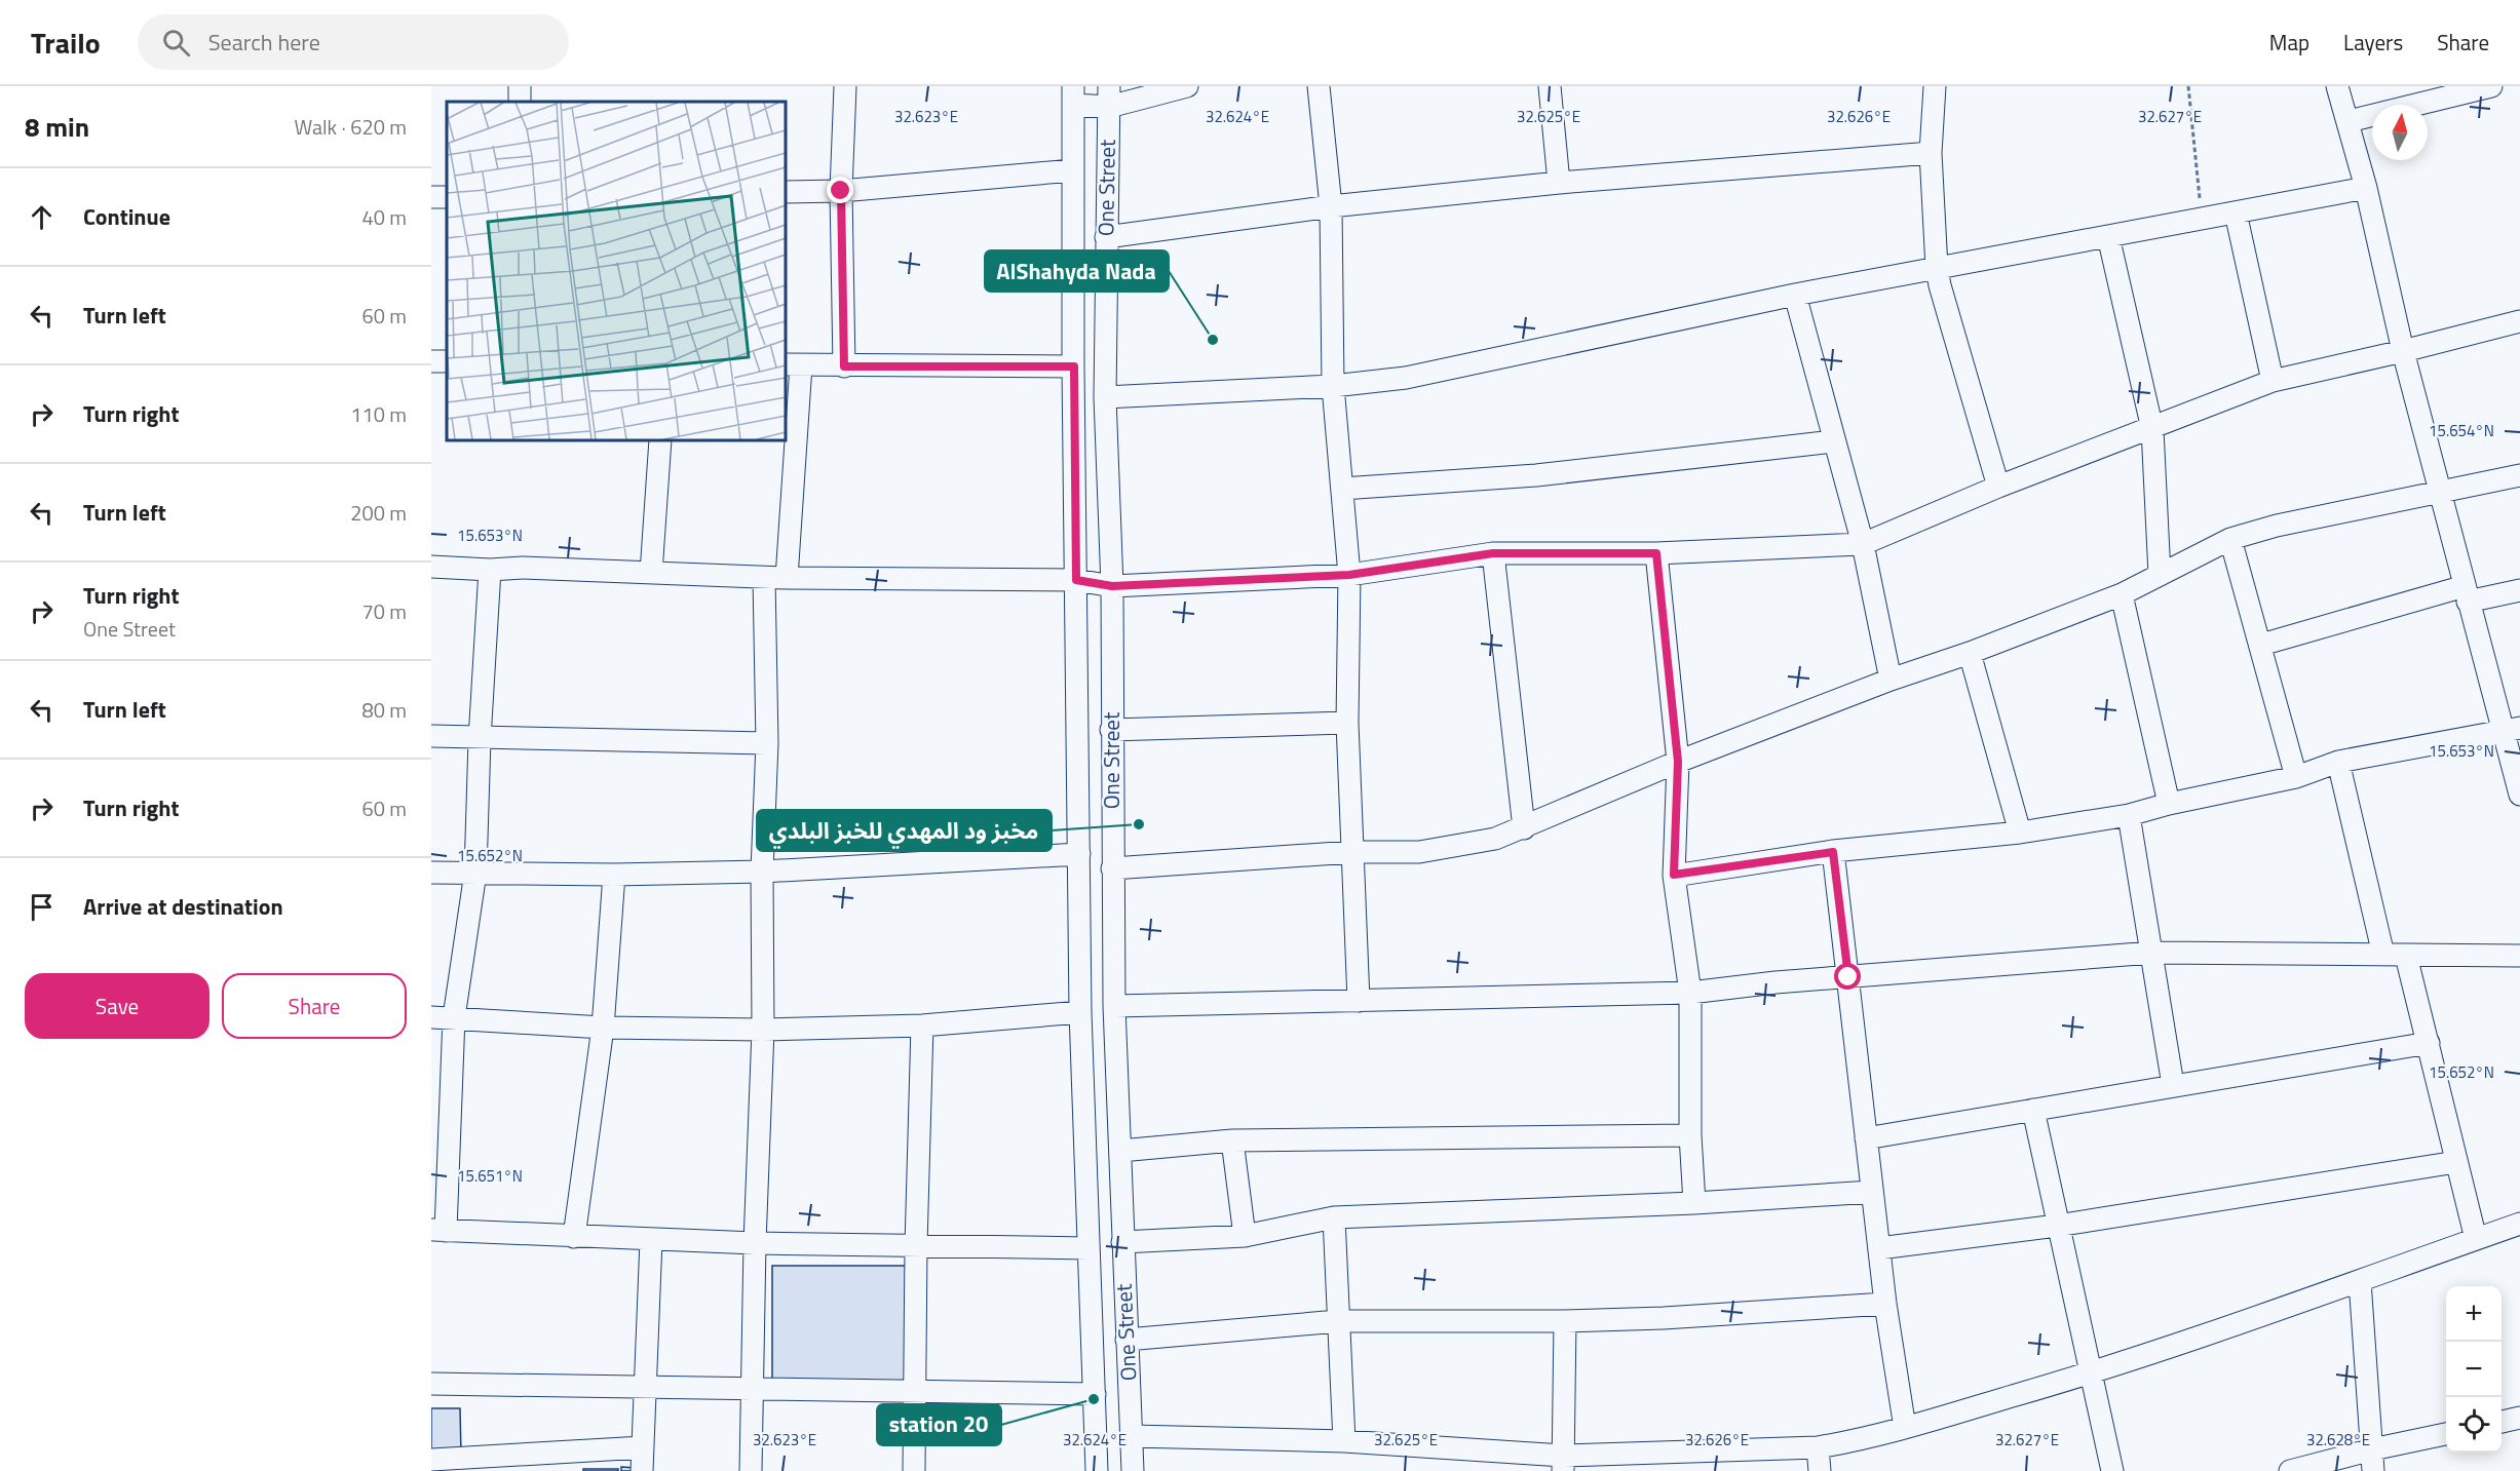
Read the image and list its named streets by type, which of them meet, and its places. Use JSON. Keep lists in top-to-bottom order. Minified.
{"streets":{"street":["One Street"]},"places":["AlShahyda Nada","مخبز ود المهدي للخبز البلدي","station 20"],"north":"top","page":{"header":"Trailo","search":"Search here","nav":["Map","Layers","Share"],"heading":["8 min","Walk · 620 m"],"list":[["Continue","40 m"],["Turn left","60 m"],["Turn right","110 m"],["Turn left","200 m"],["Turn right","One Street","70 m"],["Turn left","80 m"],["Turn right","60 m"],"Arrive at destination"],"buttons":["Save","Share"],"map_buttons":["+","−"]},"coordinates":["32.623°E","32.624°E","32.625°E","32.626°E","32.627°E","15.654°N","15.653°N","15.652°N","15.651°N","32.628°E"]}
